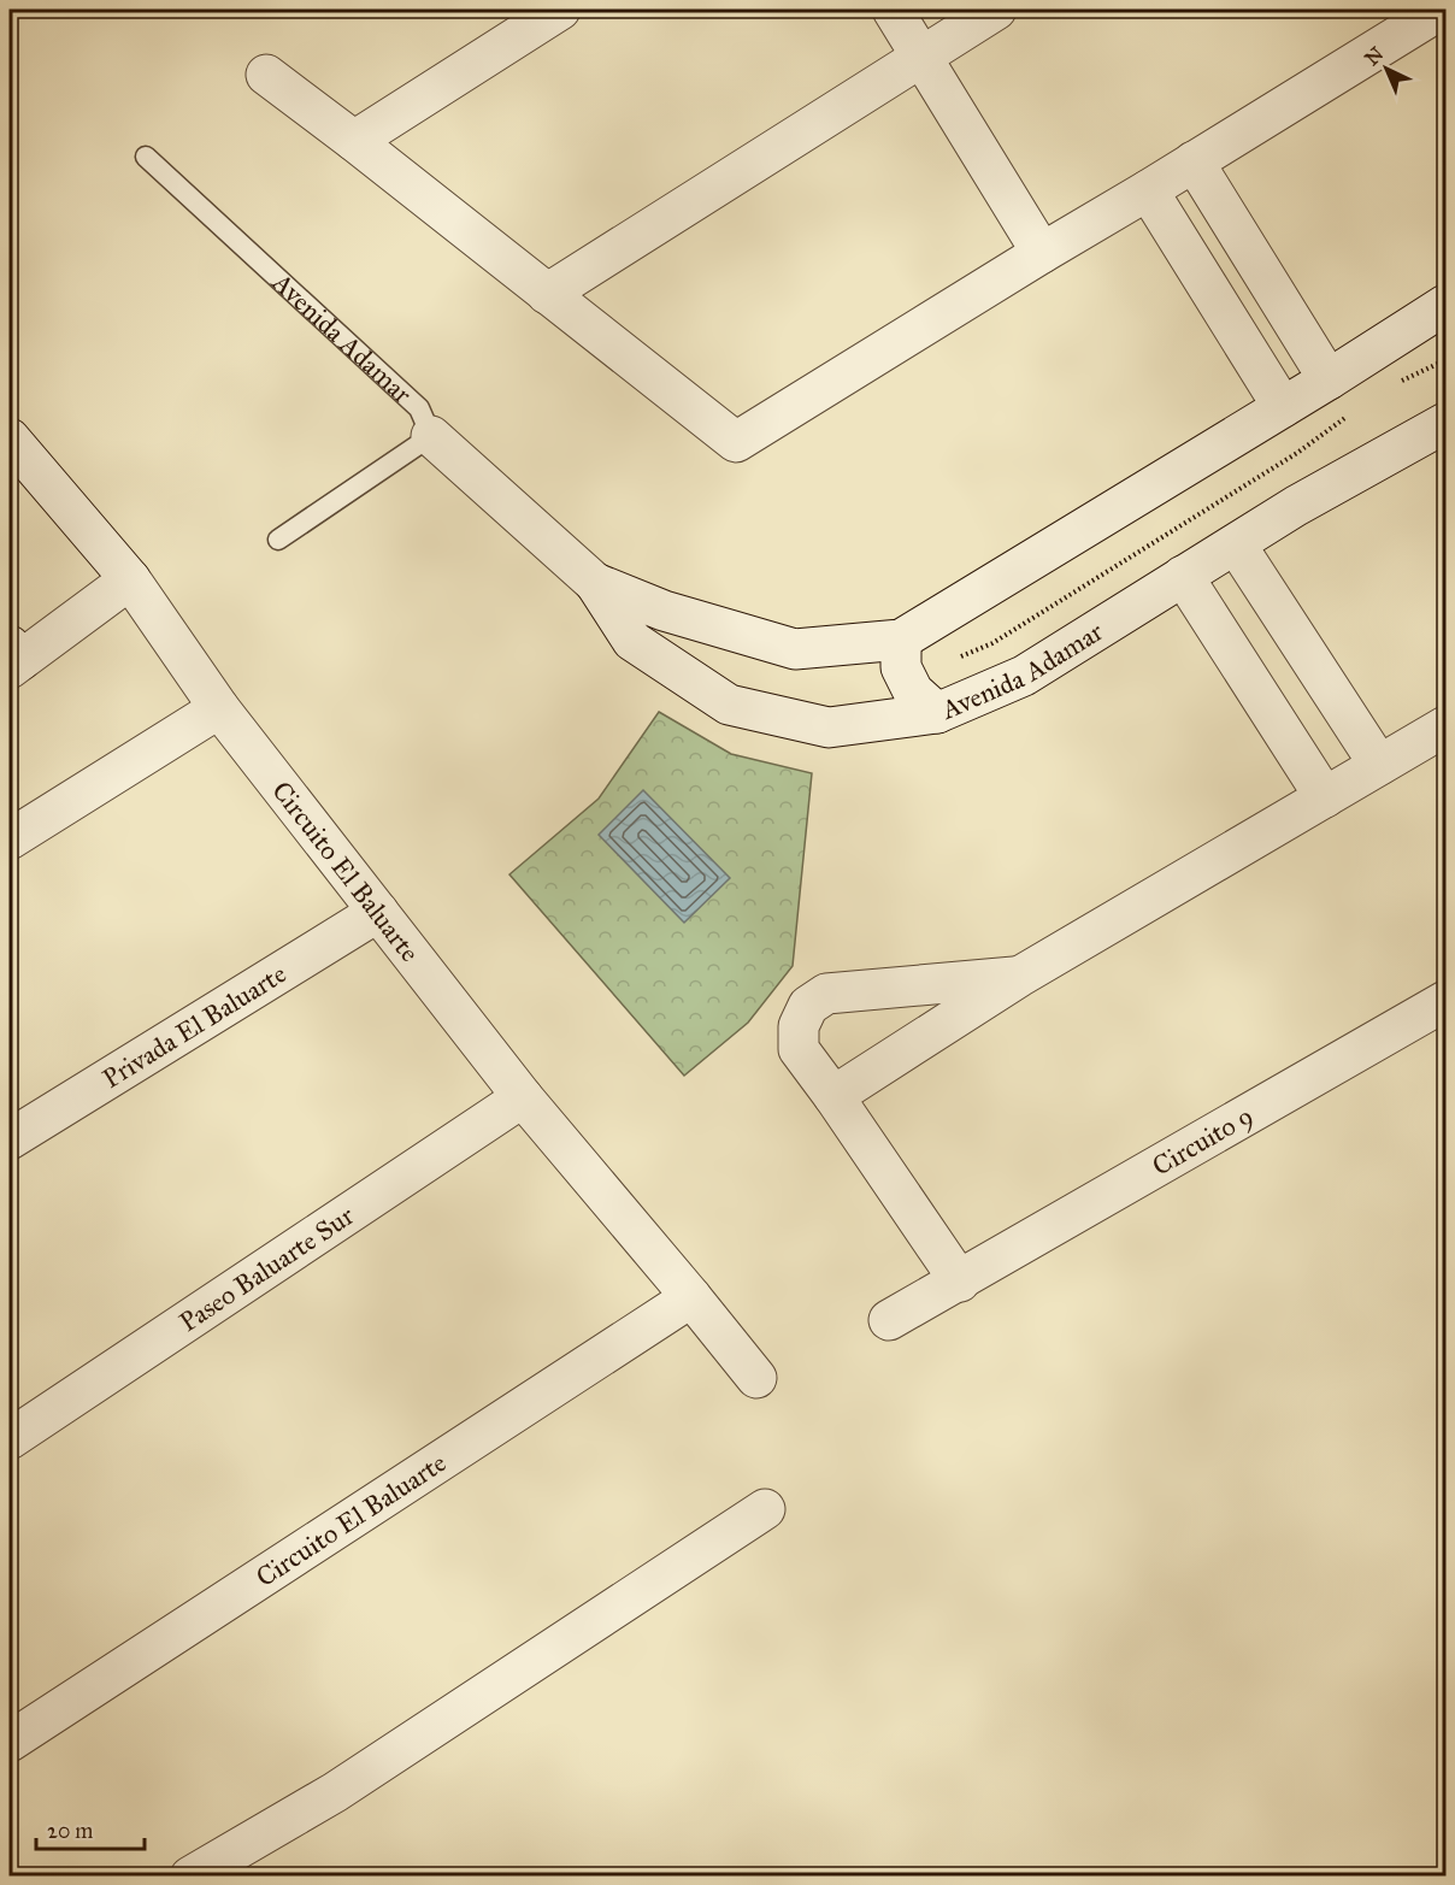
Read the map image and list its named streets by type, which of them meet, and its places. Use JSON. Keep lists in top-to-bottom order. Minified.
{"streets":{"street":["Avenida Adamar","Circuito El Baluarte","Privada El Baluarte","Circuito 9","Paseo Baluarte Sur"]},"crossings":[["Circuito El Baluarte","Privada El Baluarte"],["Circuito El Baluarte","Paseo Baluarte Sur"]],"scale_bar":"20 m","north":"top left"}
